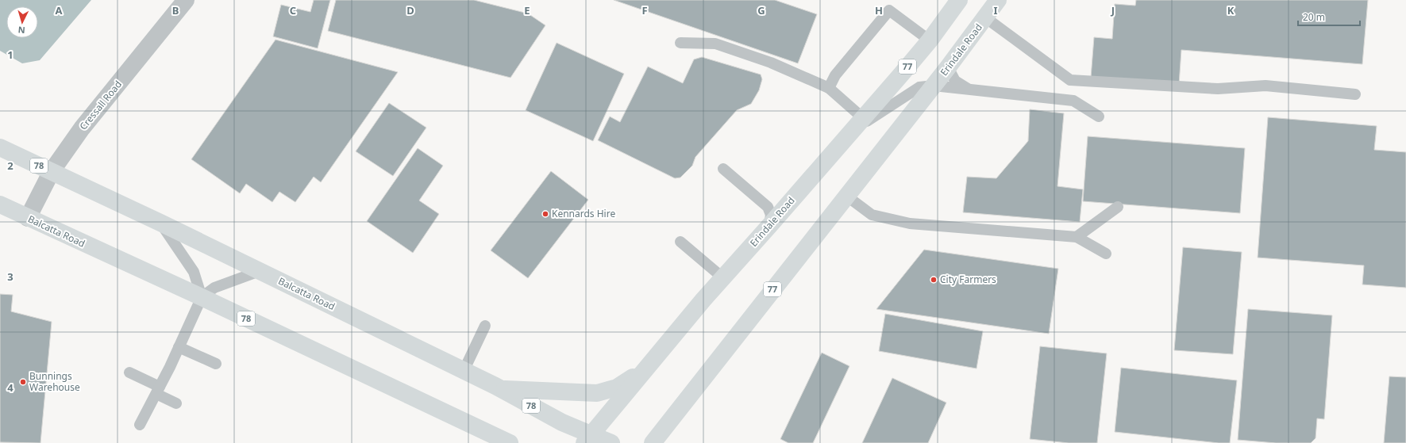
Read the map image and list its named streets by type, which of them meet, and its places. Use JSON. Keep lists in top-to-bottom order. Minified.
{"streets":{"main road":["Erindale Road","77","78","Balcatta Road"],"street":["Cressall Road"]},"crossings":[["Erindale Road","Balcatta Road"],["Cressall Road","Balcatta Road"]],"places":["Kennards Hire","City Farmers","Bunnings Warehouse"],"scale_bar":"20 m","north":"bottom","grid":{"columns":["A","B","C","D","E","F","G","H","I","J","K"],"rows":["1","2","3","4"]}}
